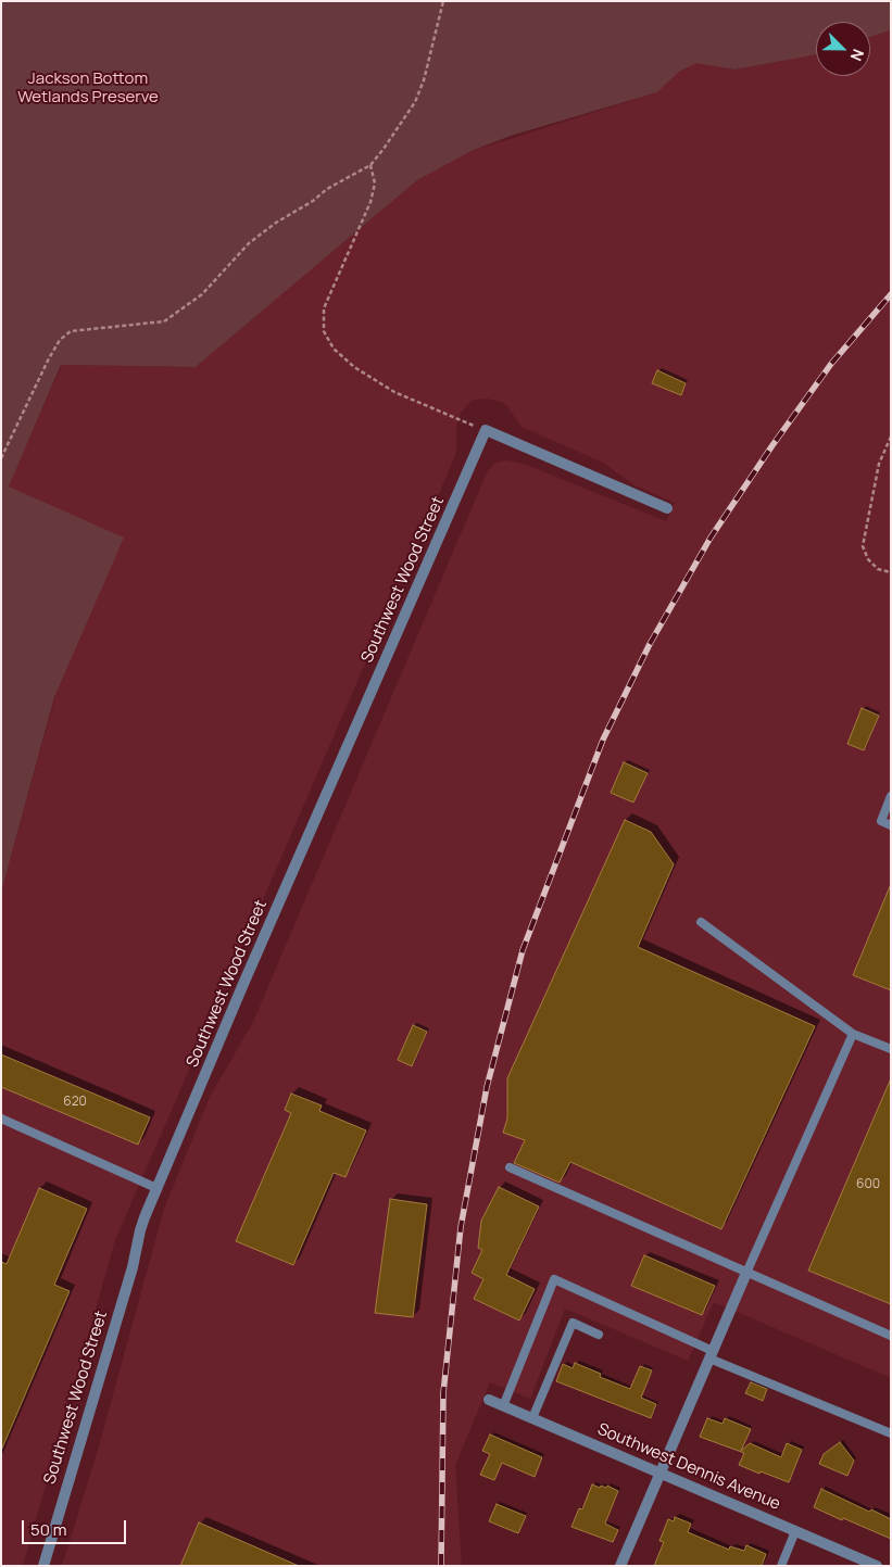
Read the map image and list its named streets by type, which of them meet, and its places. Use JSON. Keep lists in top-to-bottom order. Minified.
{"streets":{"street":["Southwest Wood Street","Southwest Dennis Avenue"]},"parks":["Jackson Bottom Wetlands Preserve"],"house_numbers":["620","600"],"scale_bar":"50 m","north":"bottom right"}
